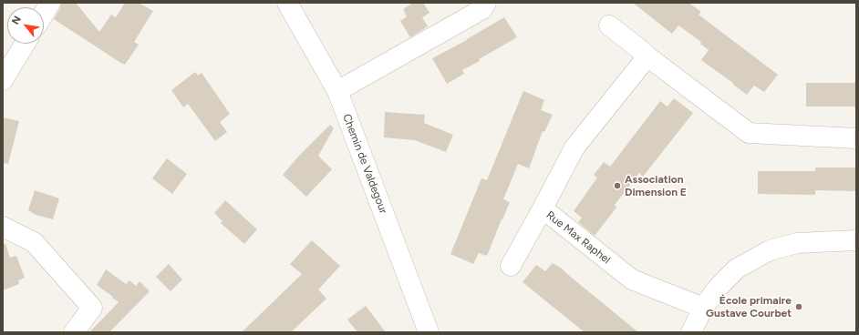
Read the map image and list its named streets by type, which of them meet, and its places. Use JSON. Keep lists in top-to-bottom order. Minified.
{"streets":{"street":["Chemin de Valdegour","Rue Max Raphel"]},"places":["Association Dimension E","École primaire Gustave Courbet"],"north":"top left"}
